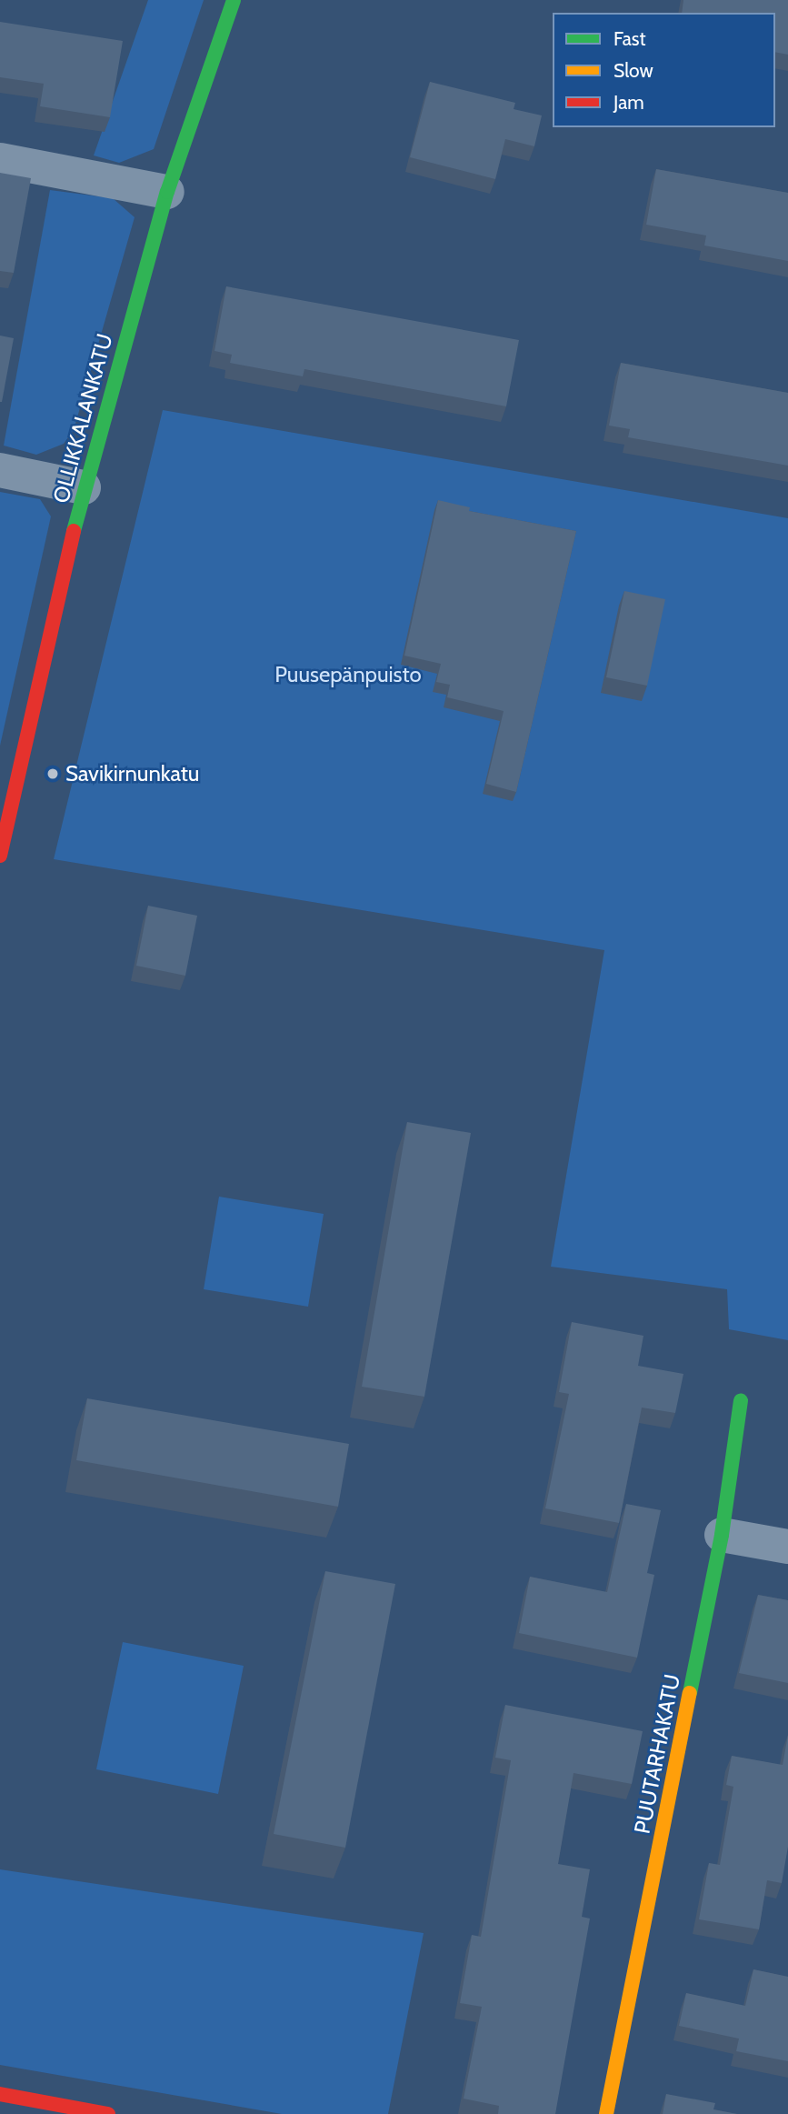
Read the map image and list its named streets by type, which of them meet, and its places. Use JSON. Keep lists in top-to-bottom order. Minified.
{"streets":{"street":["OLLIKKALANKATU","PUUTARHAKATU"]},"parks":["Puusepänpuisto"],"places":["Savikirnunkatu"],"legend":["Fast","Slow","Jam"]}
